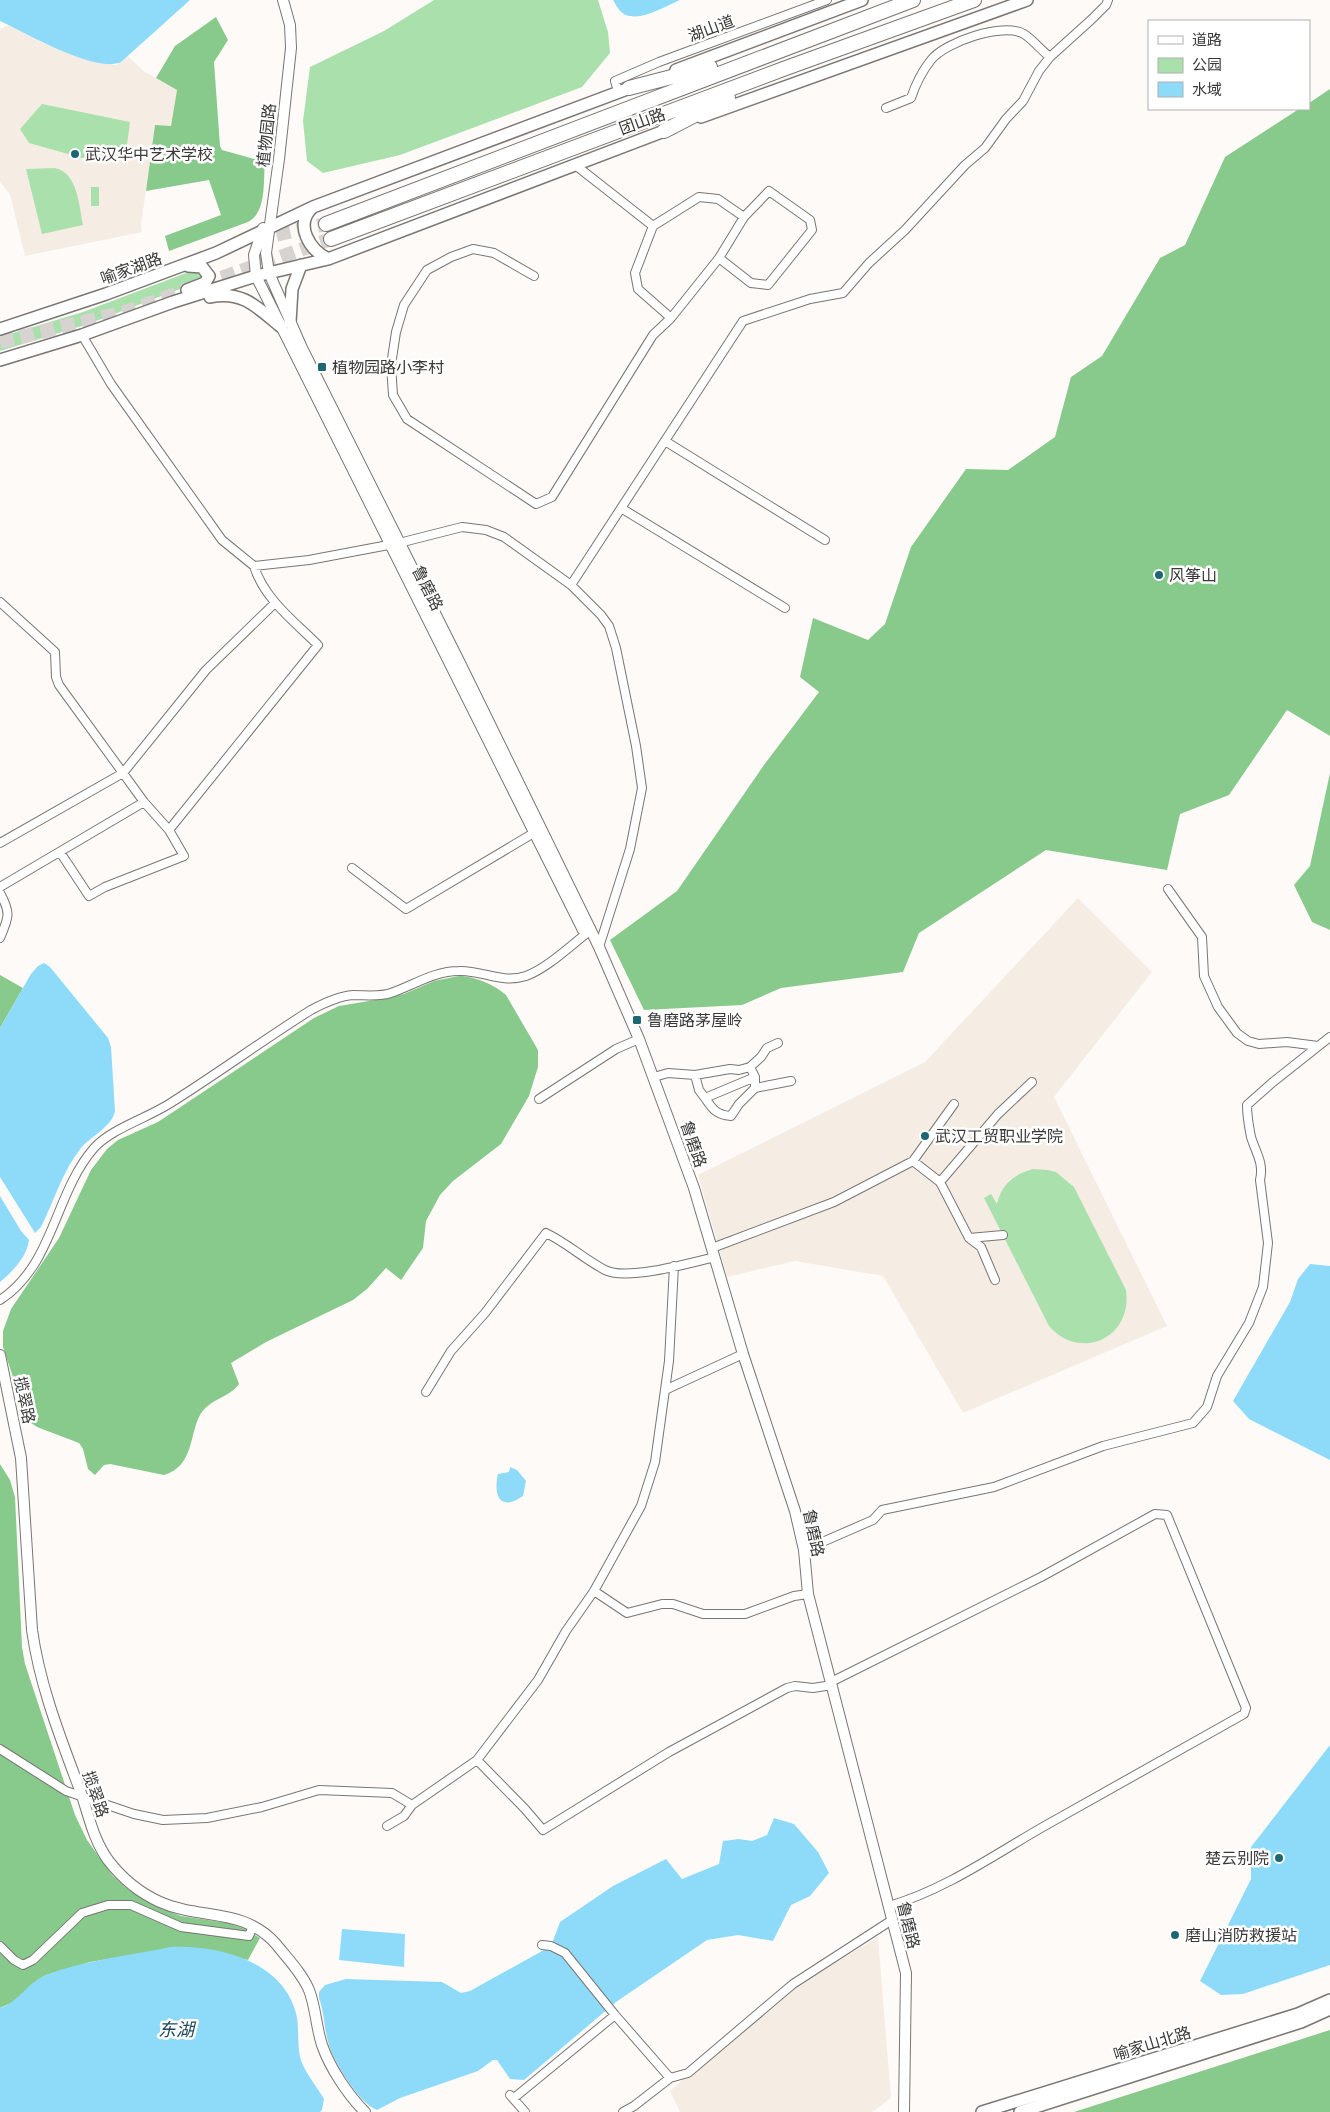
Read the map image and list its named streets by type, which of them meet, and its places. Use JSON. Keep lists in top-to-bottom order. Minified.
{"streets":{"highway":["团山路"],"main road":["喻家湖路","喻家山北路"],"street":["湖山道","植物园路","鲁磨路","揽翠路"]},"crossings":[["团山路","植物园路"],["团山路","鲁磨路"],["植物园路","喻家湖路"],["植物园路","鲁磨路"],["喻家湖路","鲁磨路"]],"water":["东湖"],"places":{"other":["武汉华中艺术学校","风筝山","武汉工贸职业学院","楚云别院","磨山消防救援站"],"transit":["植物园路小李村","鲁磨路茅屋岭"]},"legend":["道路","公园","水域"]}
